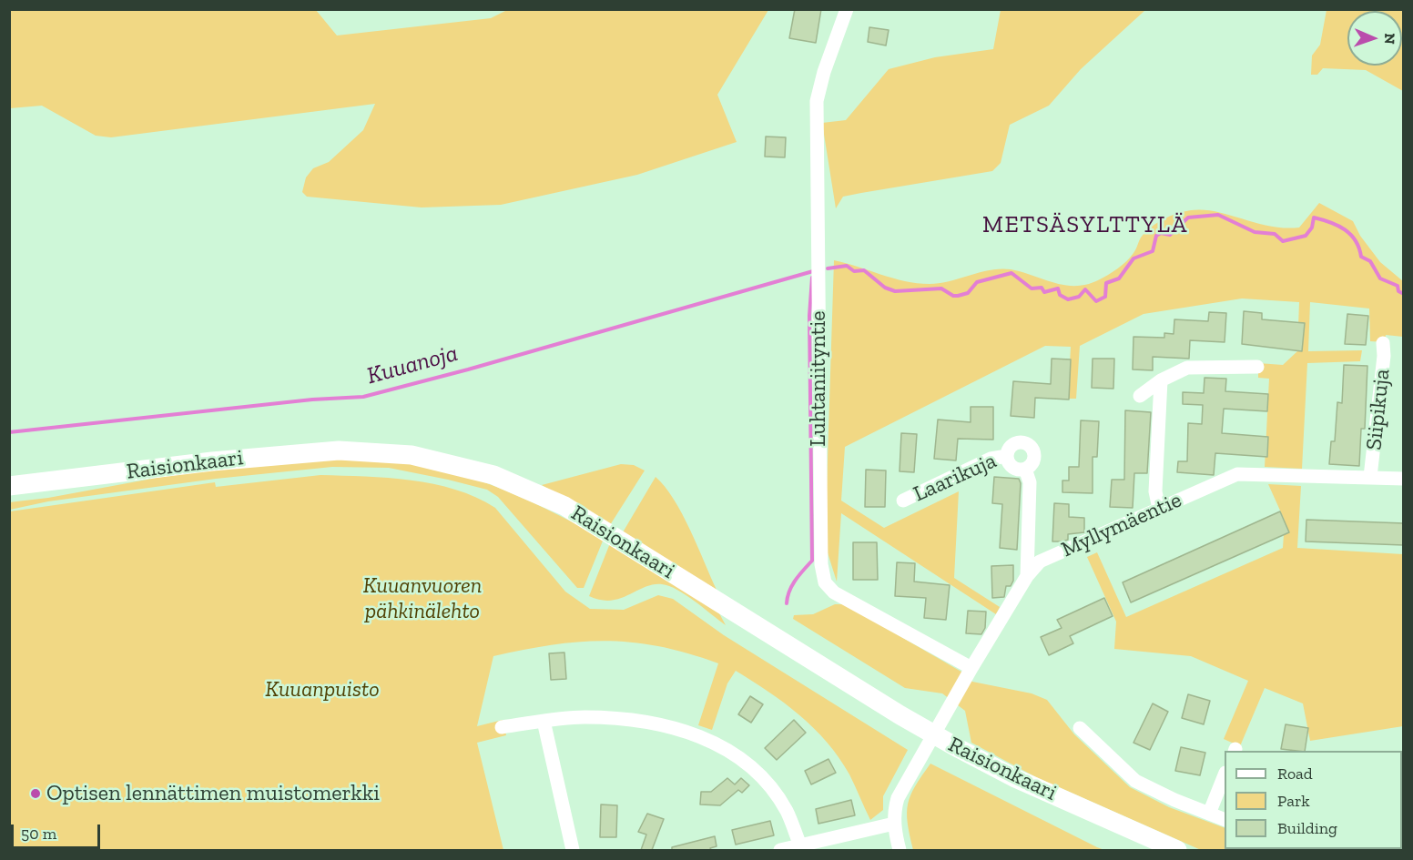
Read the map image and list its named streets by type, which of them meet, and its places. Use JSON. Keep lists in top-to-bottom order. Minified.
{"streets":{"main road":["Raisionkaari"],"street":["Luhtaniityntie","Siipikuja","Laarikuja","Myllymäentie"]},"crossings":[["Luhtaniityntie","Myllymäentie"],["Siipikuja","Myllymäentie"],["Raisionkaari","Myllymäentie"],["Laarikuja","Myllymäentie"]],"districts":["METSÄSYLTTYLÄ"],"water":["Kuuanoja"],"parks":["Kuuanvuoren pähkinälehto","Kuuanpuisto"],"places":["Optisen lennättimen muistomerkki"],"legend":["Road","Park","Building"],"scale_bar":"50 m","north":"right"}
